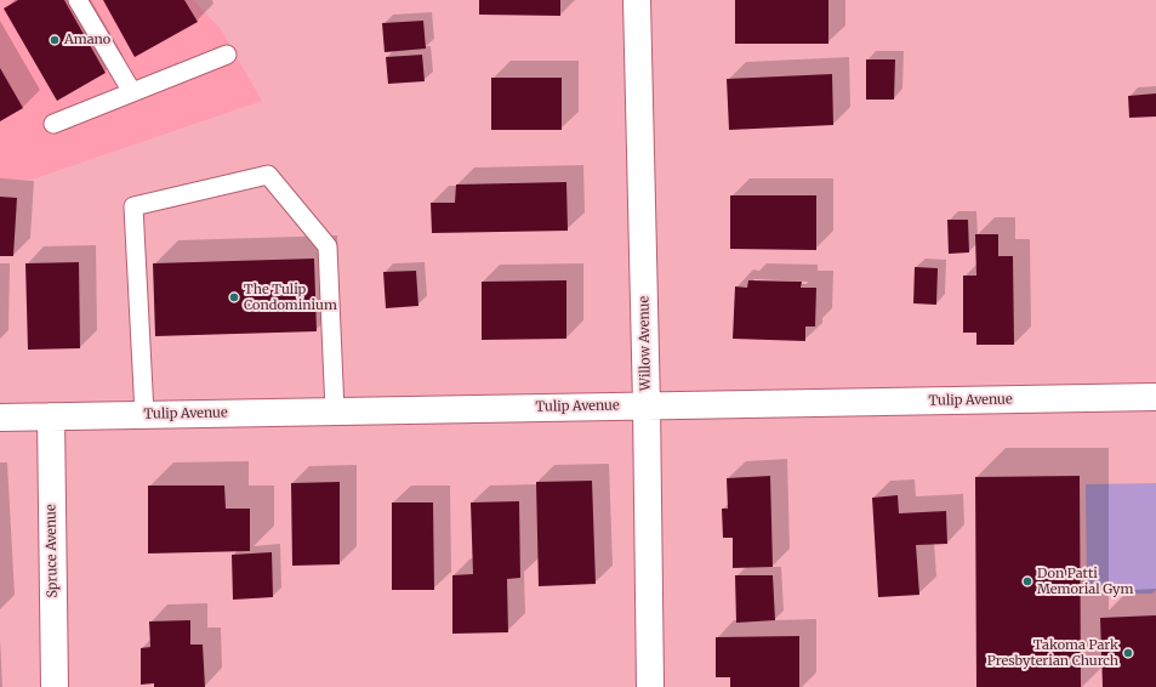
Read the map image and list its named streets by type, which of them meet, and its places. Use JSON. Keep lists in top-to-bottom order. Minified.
{"streets":{"street":["Willow Avenue","Tulip Avenue","Spruce Avenue"]},"crossings":[["Willow Avenue","Tulip Avenue"],["Tulip Avenue","Spruce Avenue"]],"places":["Amano","The Tulip Condominium","Don Patti Memorial Gym","Takoma Park Presbyterian Church"]}
